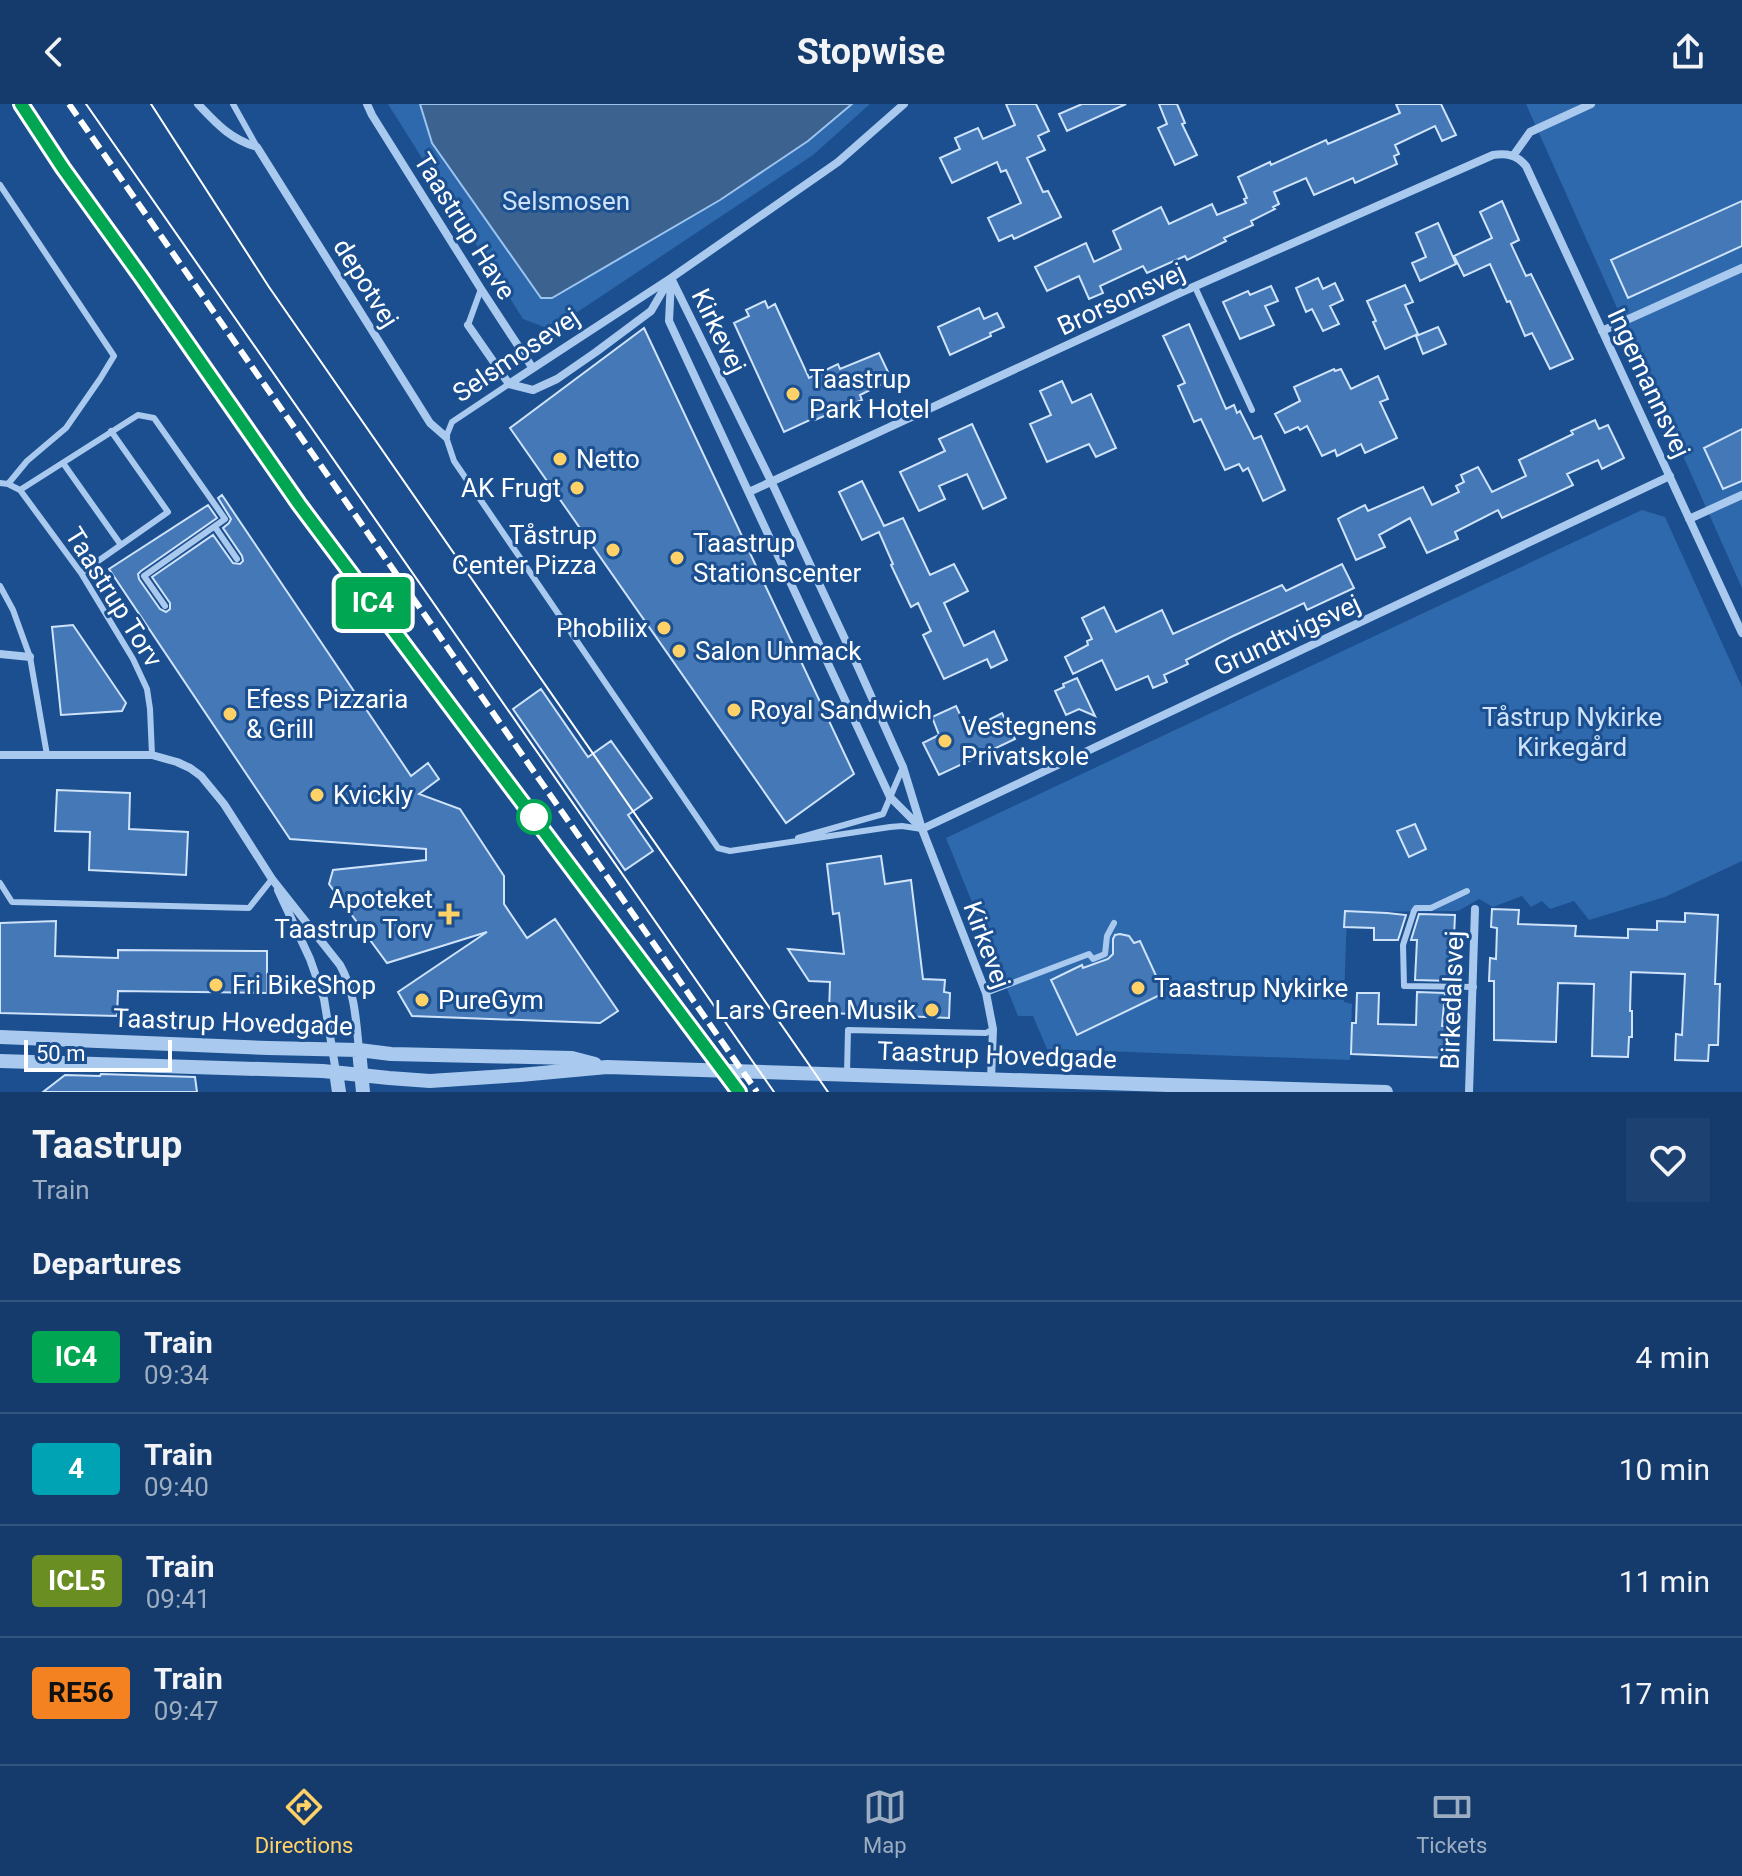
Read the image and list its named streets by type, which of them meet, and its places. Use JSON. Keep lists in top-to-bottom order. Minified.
{"streets":{"street":["Taastrup Have","depotvej","Brorsonsvej","Kirkevej","Selsmosevej","Ingemannsvej","Grundtvigsvej","Birkedalsvej","Taastrup Hovedgade"],"lane":["Taastrup Torv"]},"crossings":[["Taastrup Have","Selsmosevej"],["depotvej","Selsmosevej"],["Brorsonsvej","Kirkevej"],["Brorsonsvej","Ingemannsvej"],["Kirkevej","Selsmosevej"],["Kirkevej","Grundtvigsvej"],["Kirkevej","Taastrup Hovedgade"],["Selsmosevej","Grundtvigsvej"],["Ingemannsvej","Grundtvigsvej"]],"parks":["Selsmosen","Tåstrup Nykirke Kirkegård"],"places":{"other":["Taastrup Park Hotel","Netto","AK Frugt","Tåstrup Center Pizza","Taastrup Stationscenter","Phobilix","Salon Unmack","Royal Sandwich","Efess Pizzaria & Grill","Vestegnens Privatskole","Kvickly","Fri BikeShop","Taastrup Nykirke","PureGym","Lars Green Musik"],"health":["Apoteket Taastrup Torv"]},"scale_bar":"50 m","page":{"header":"Stopwise","on_map":"IC4","scale":"50 m","heading":[["Taastrup","Train"],"Departures"],"list":[{"mark":"IC4","name":"Train","note":"09:34","value":"4 min"},{"mark":"4","name":"Train","note":"09:40","value":"10 min"},{"mark":"ICL5","name":"Train","note":"09:41","value":"11 min"},{"mark":"RE56","name":"Train","note":"09:47","value":"17 min"}],"tabs":["Directions","Map","Tickets"]}}
